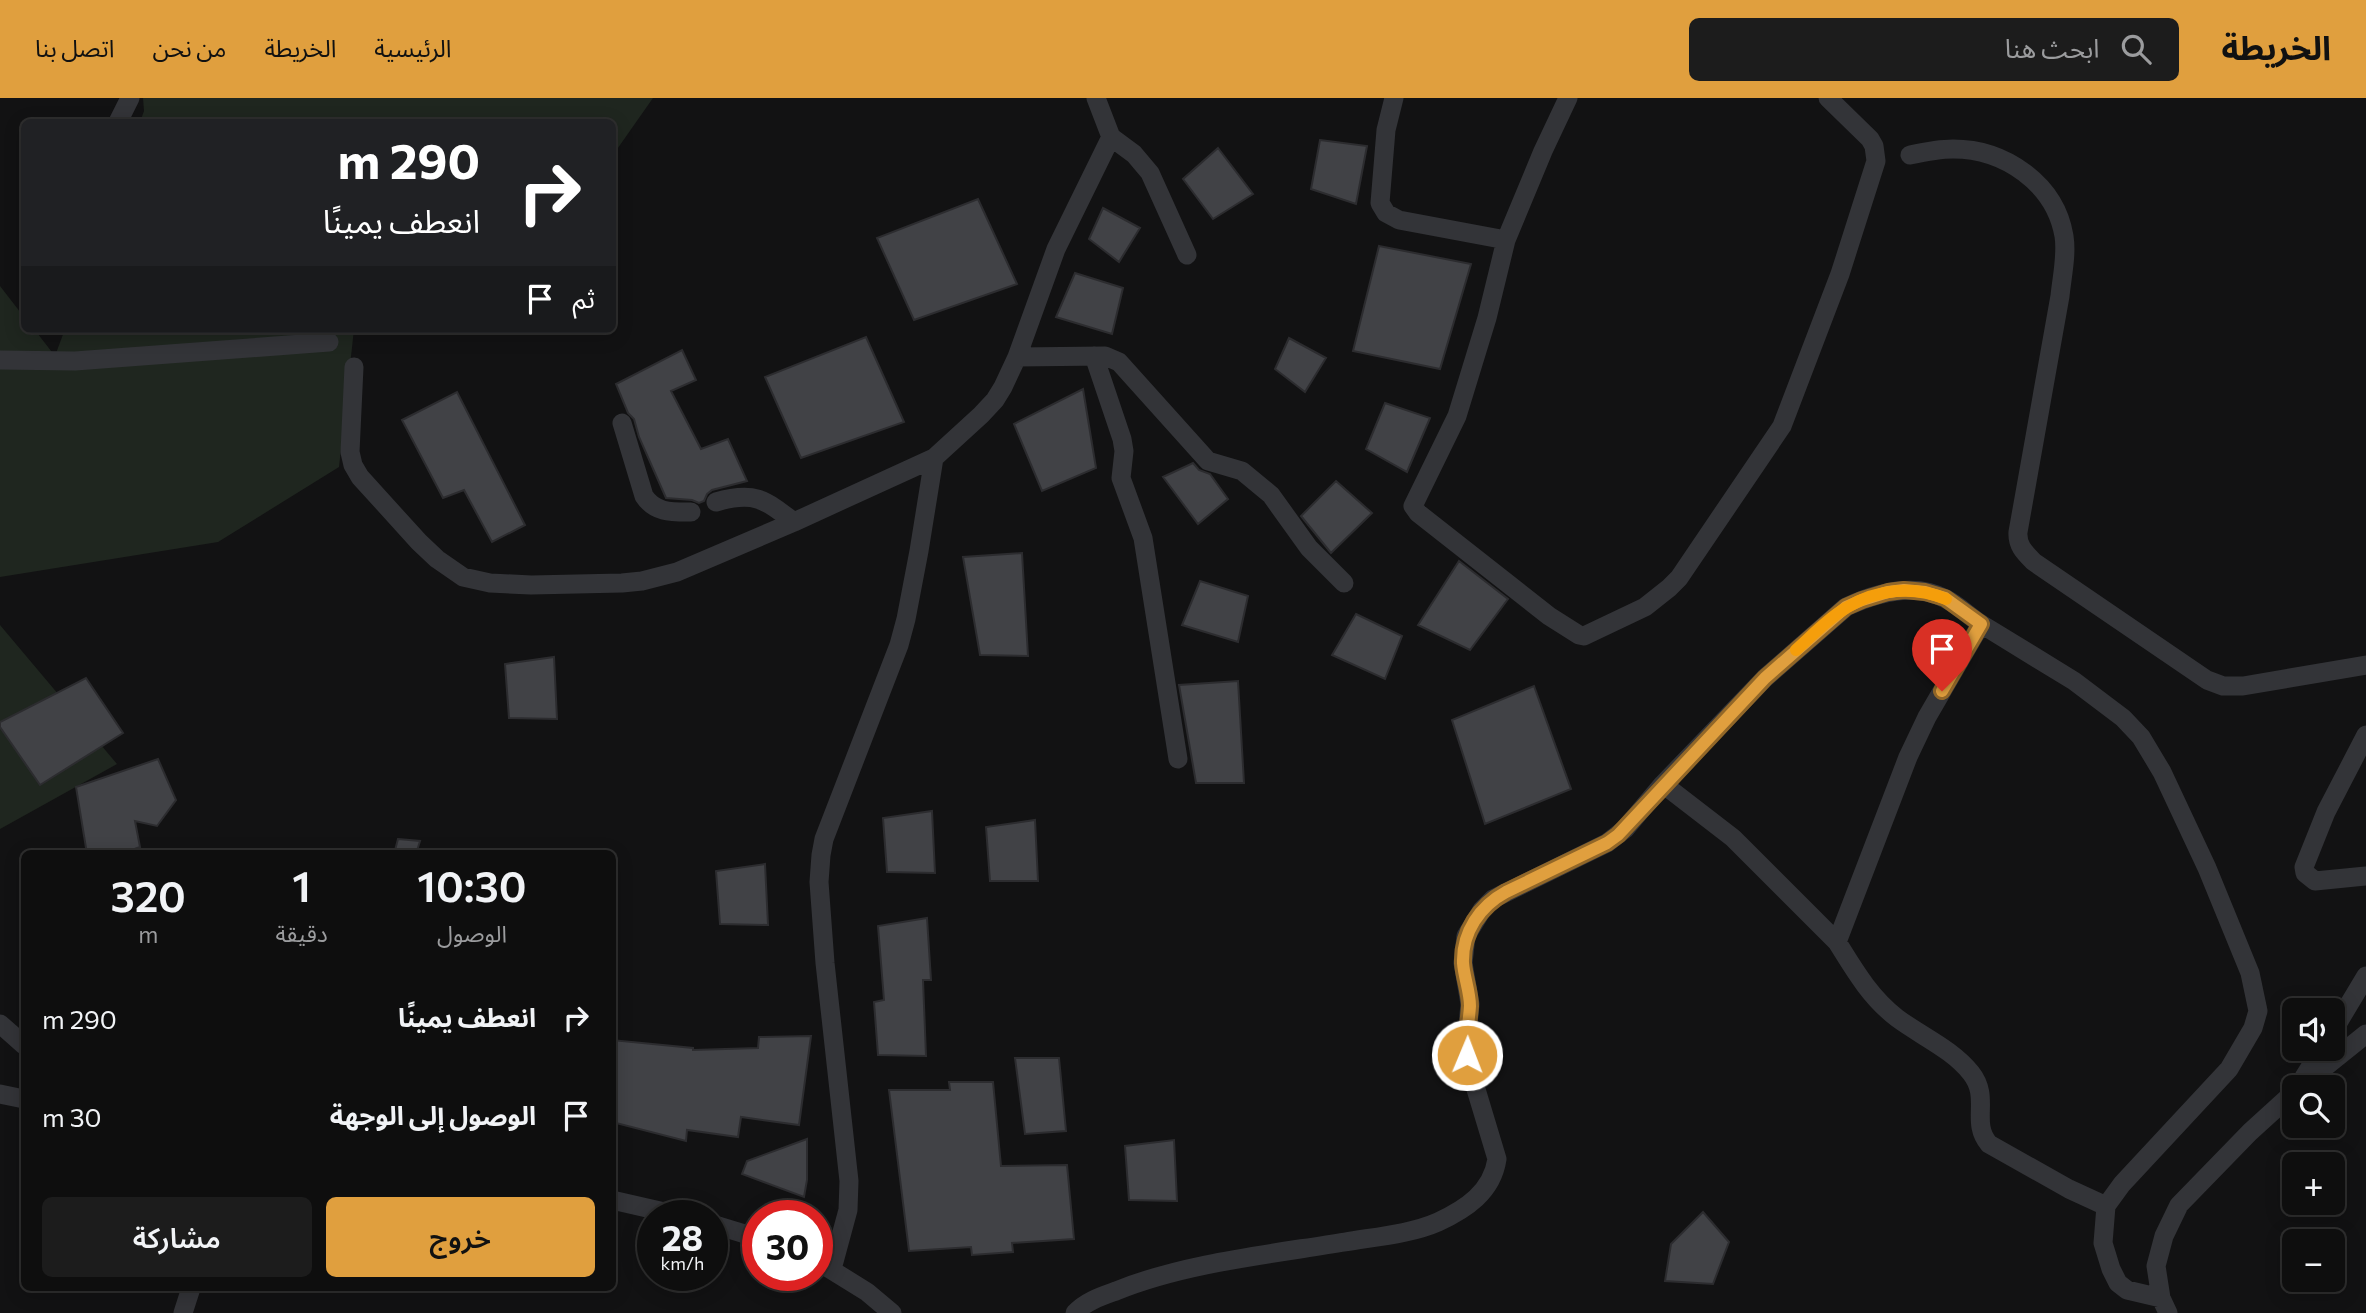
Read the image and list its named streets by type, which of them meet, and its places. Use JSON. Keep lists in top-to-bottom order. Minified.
{"page":{"header":"الخريطة","search":"ابحث هنا","nav":["الرئيسية","الخريطة","من نحن","اتصل بنا"],"turn":["290 m","انعطف يمينًا"],"then":"ثم","eta":["10:30","الوصول","1","دقيقة","320","m"],"list":[{"name":"انعطف يمينًا","value":"290 m"},{"name":"الوصول إلى الوجهة","value":"30 m"}],"map_buttons":["+","−"],"buttons":["خروج","مشاركة"],"speed":"28 km/h","limit":"30"}}
